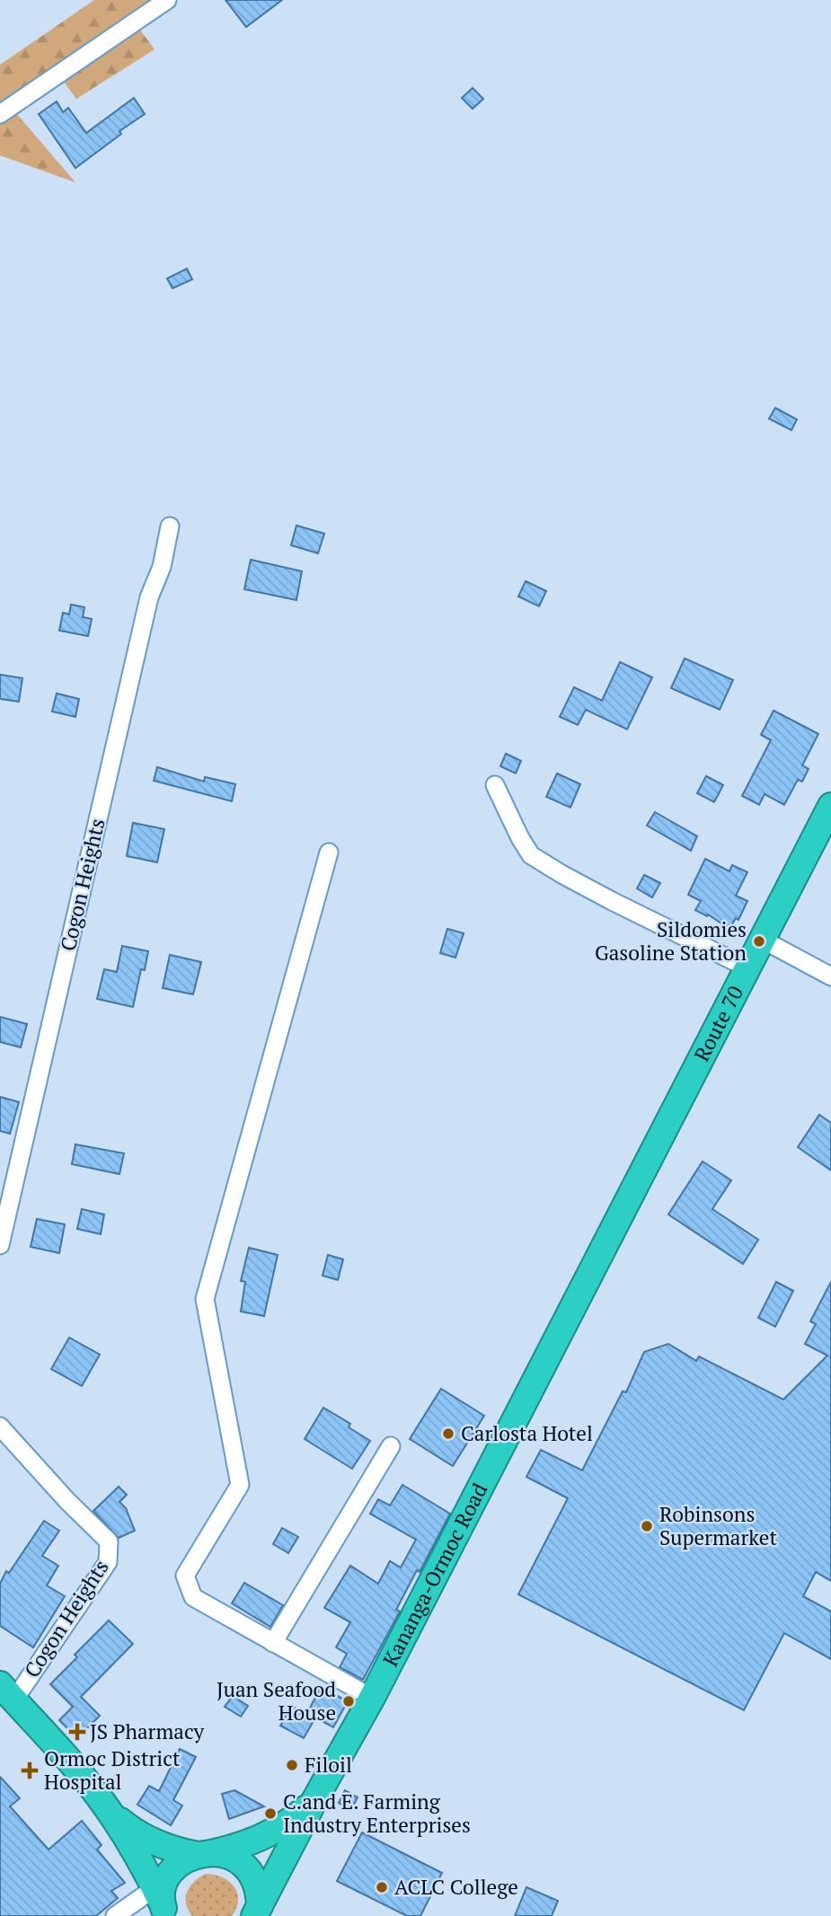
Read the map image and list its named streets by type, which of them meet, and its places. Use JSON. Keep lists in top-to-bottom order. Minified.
{"streets":{"highway":["Route 70","Kananga-Ormoc Road"],"street":["Cogon Heights"]},"crossings":[["Route 70","Kananga-Ormoc Road"]],"places":{"other":["Sildomies Gasoline Station","Carlosta Hotel","Robinsons Supermarket","Juan Seafood House","Filoil","C.and E. Farming Industry Enterprises","ACLC College"],"health":["JS Pharmacy","Ormoc District Hospital"]}}
